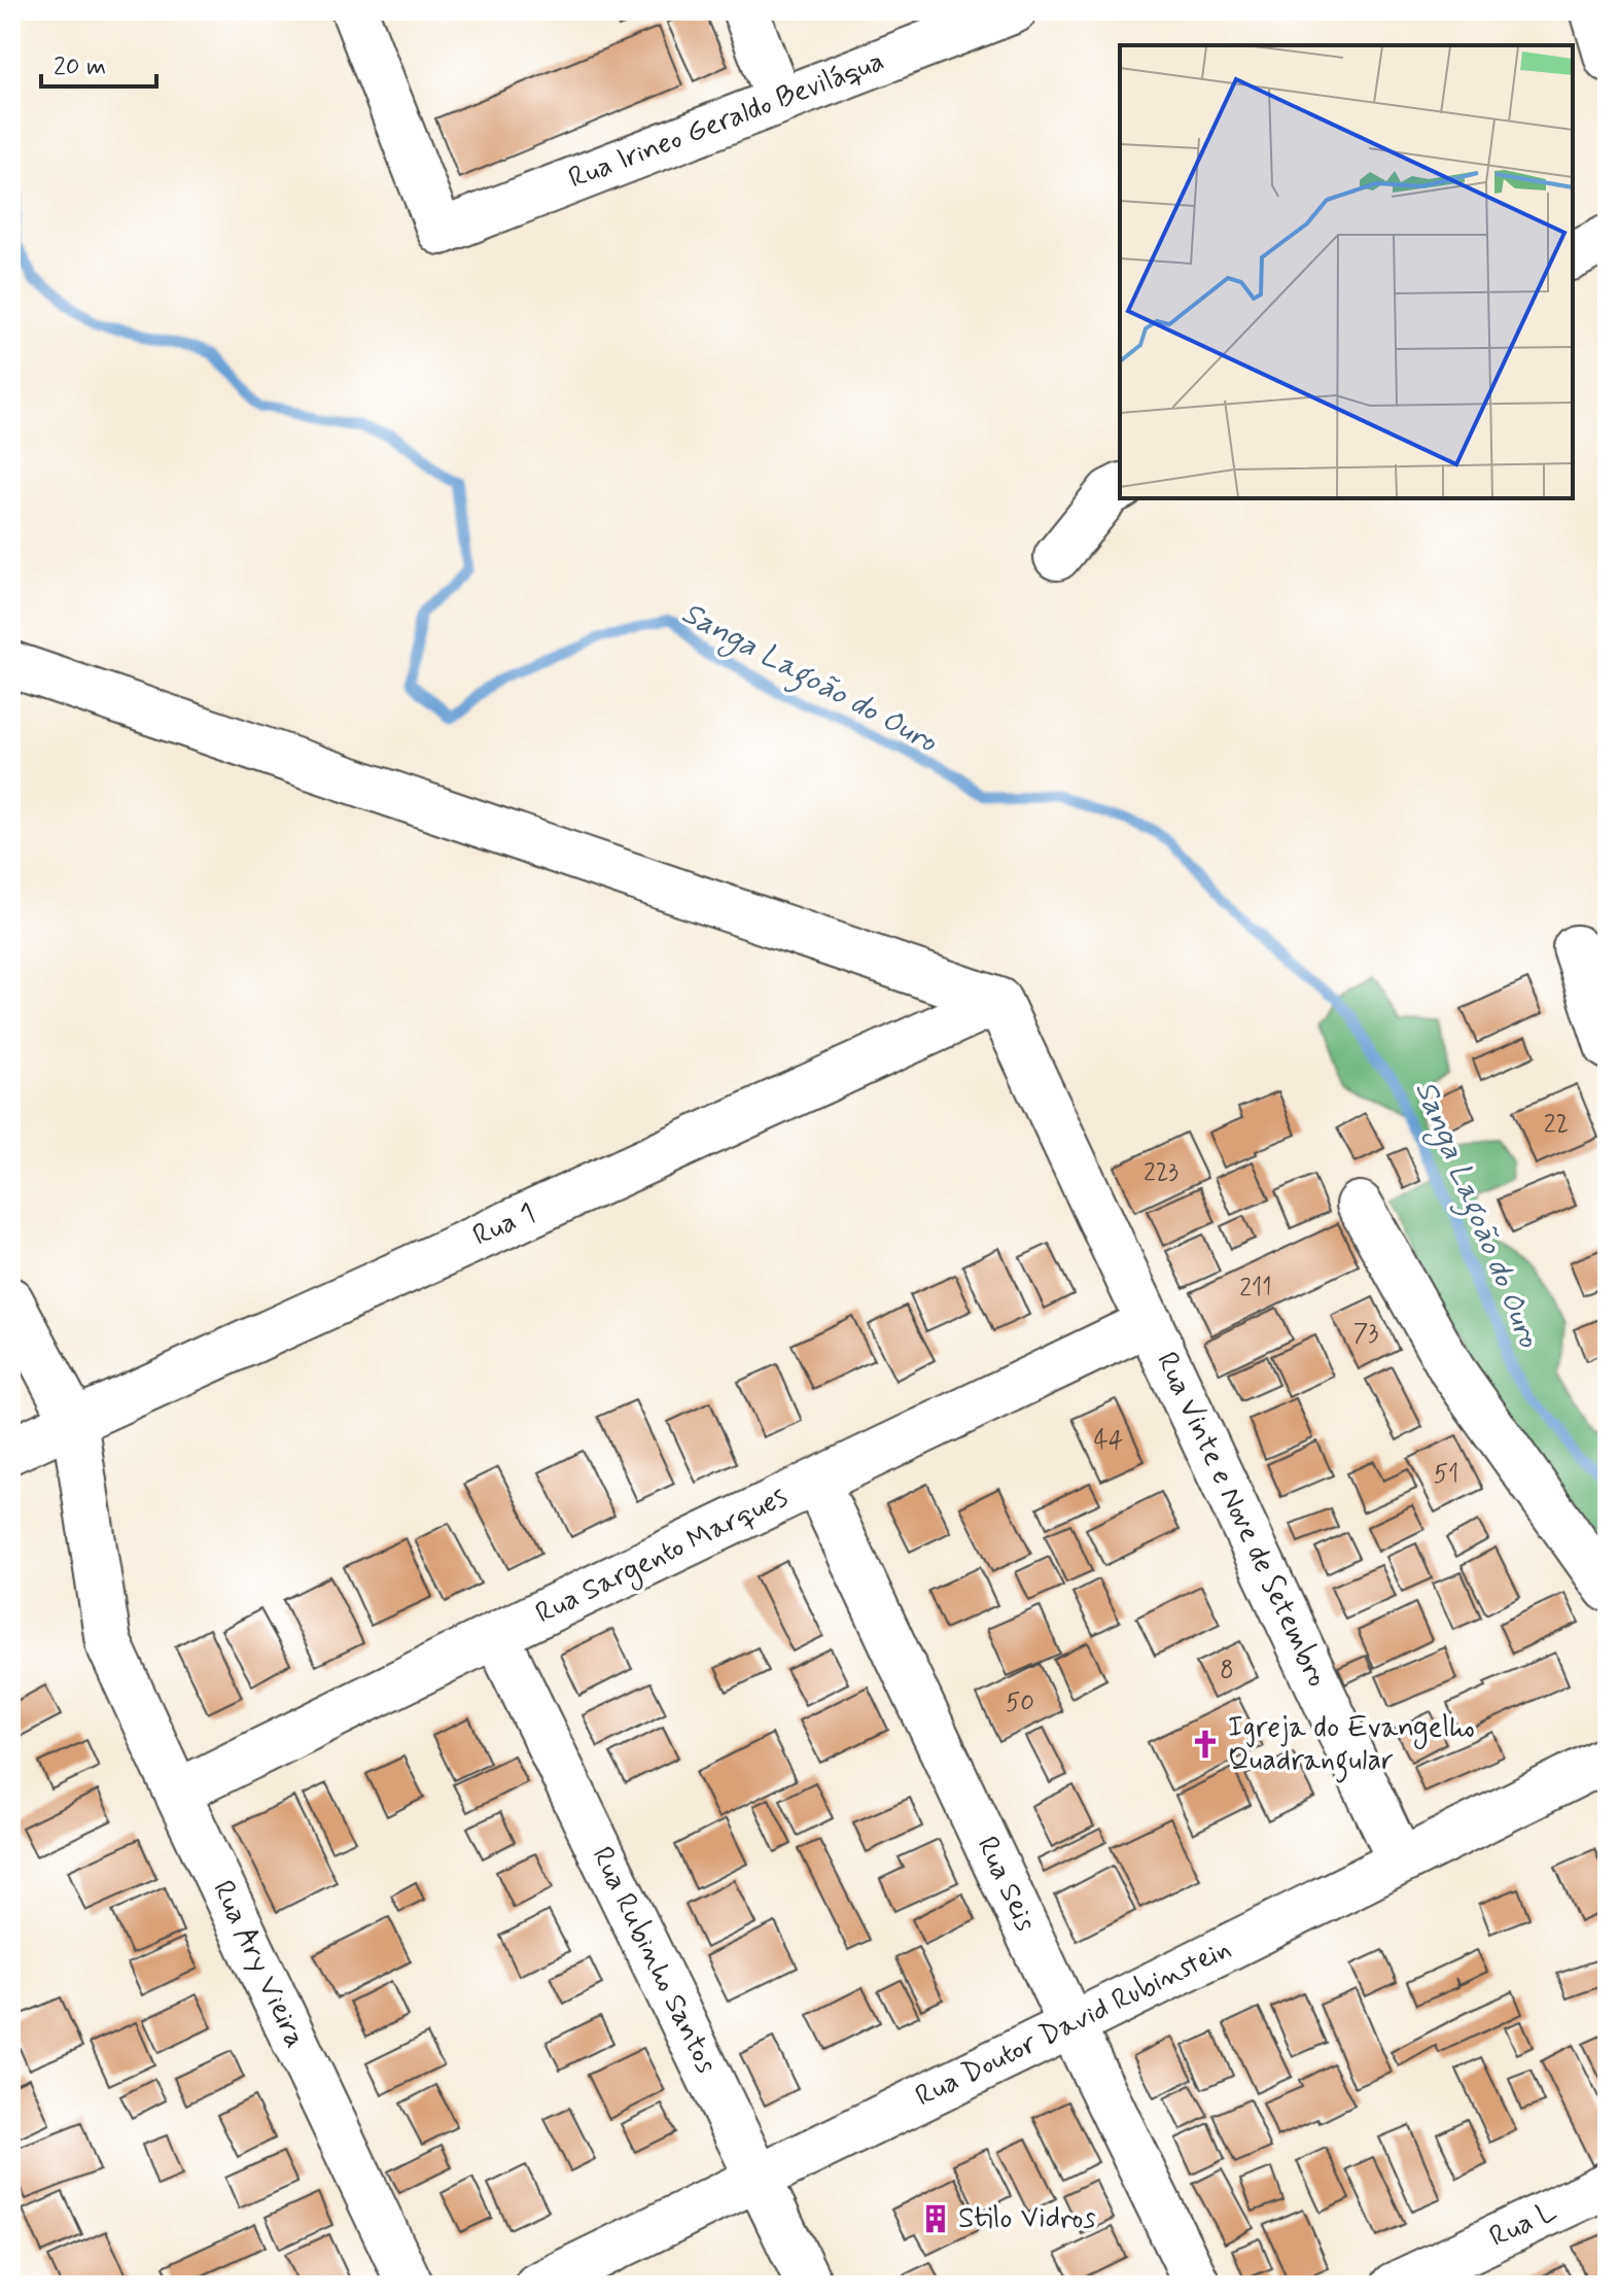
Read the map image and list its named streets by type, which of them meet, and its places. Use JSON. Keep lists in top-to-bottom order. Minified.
{"streets":{"street":["Rua Irineo Geraldo Beviláqua","Rua 1","Rua Vinte e Nove de Setembro","Rua Sargento Marques","Rua Seis","Rua Rubinho Santos","Rua Ary Vieira","Rua Doutor David Rubinstein","Rua L"]},"crossings":[["Rua 1","Rua Vinte e Nove de Setembro"],["Rua 1","Rua Ary Vieira"],["Rua Vinte e Nove de Setembro","Rua Sargento Marques"],["Rua Vinte e Nove de Setembro","Rua Doutor David Rubinstein"],["Rua Sargento Marques","Rua Seis"],["Rua Sargento Marques","Rua Rubinho Santos"],["Rua Sargento Marques","Rua Ary Vieira"],["Rua Seis","Rua Doutor David Rubinstein"],["Rua Rubinho Santos","Rua Doutor David Rubinstein"]],"water":["Sanga Lagoão do Ouro"],"places":{"church":["Igreja do Evangelho Quadrangular"],"building":["Stilo Vidros"]},"house_numbers":["22","223","211","73","44","51","8","50"],"scale_bar":"20 m"}
